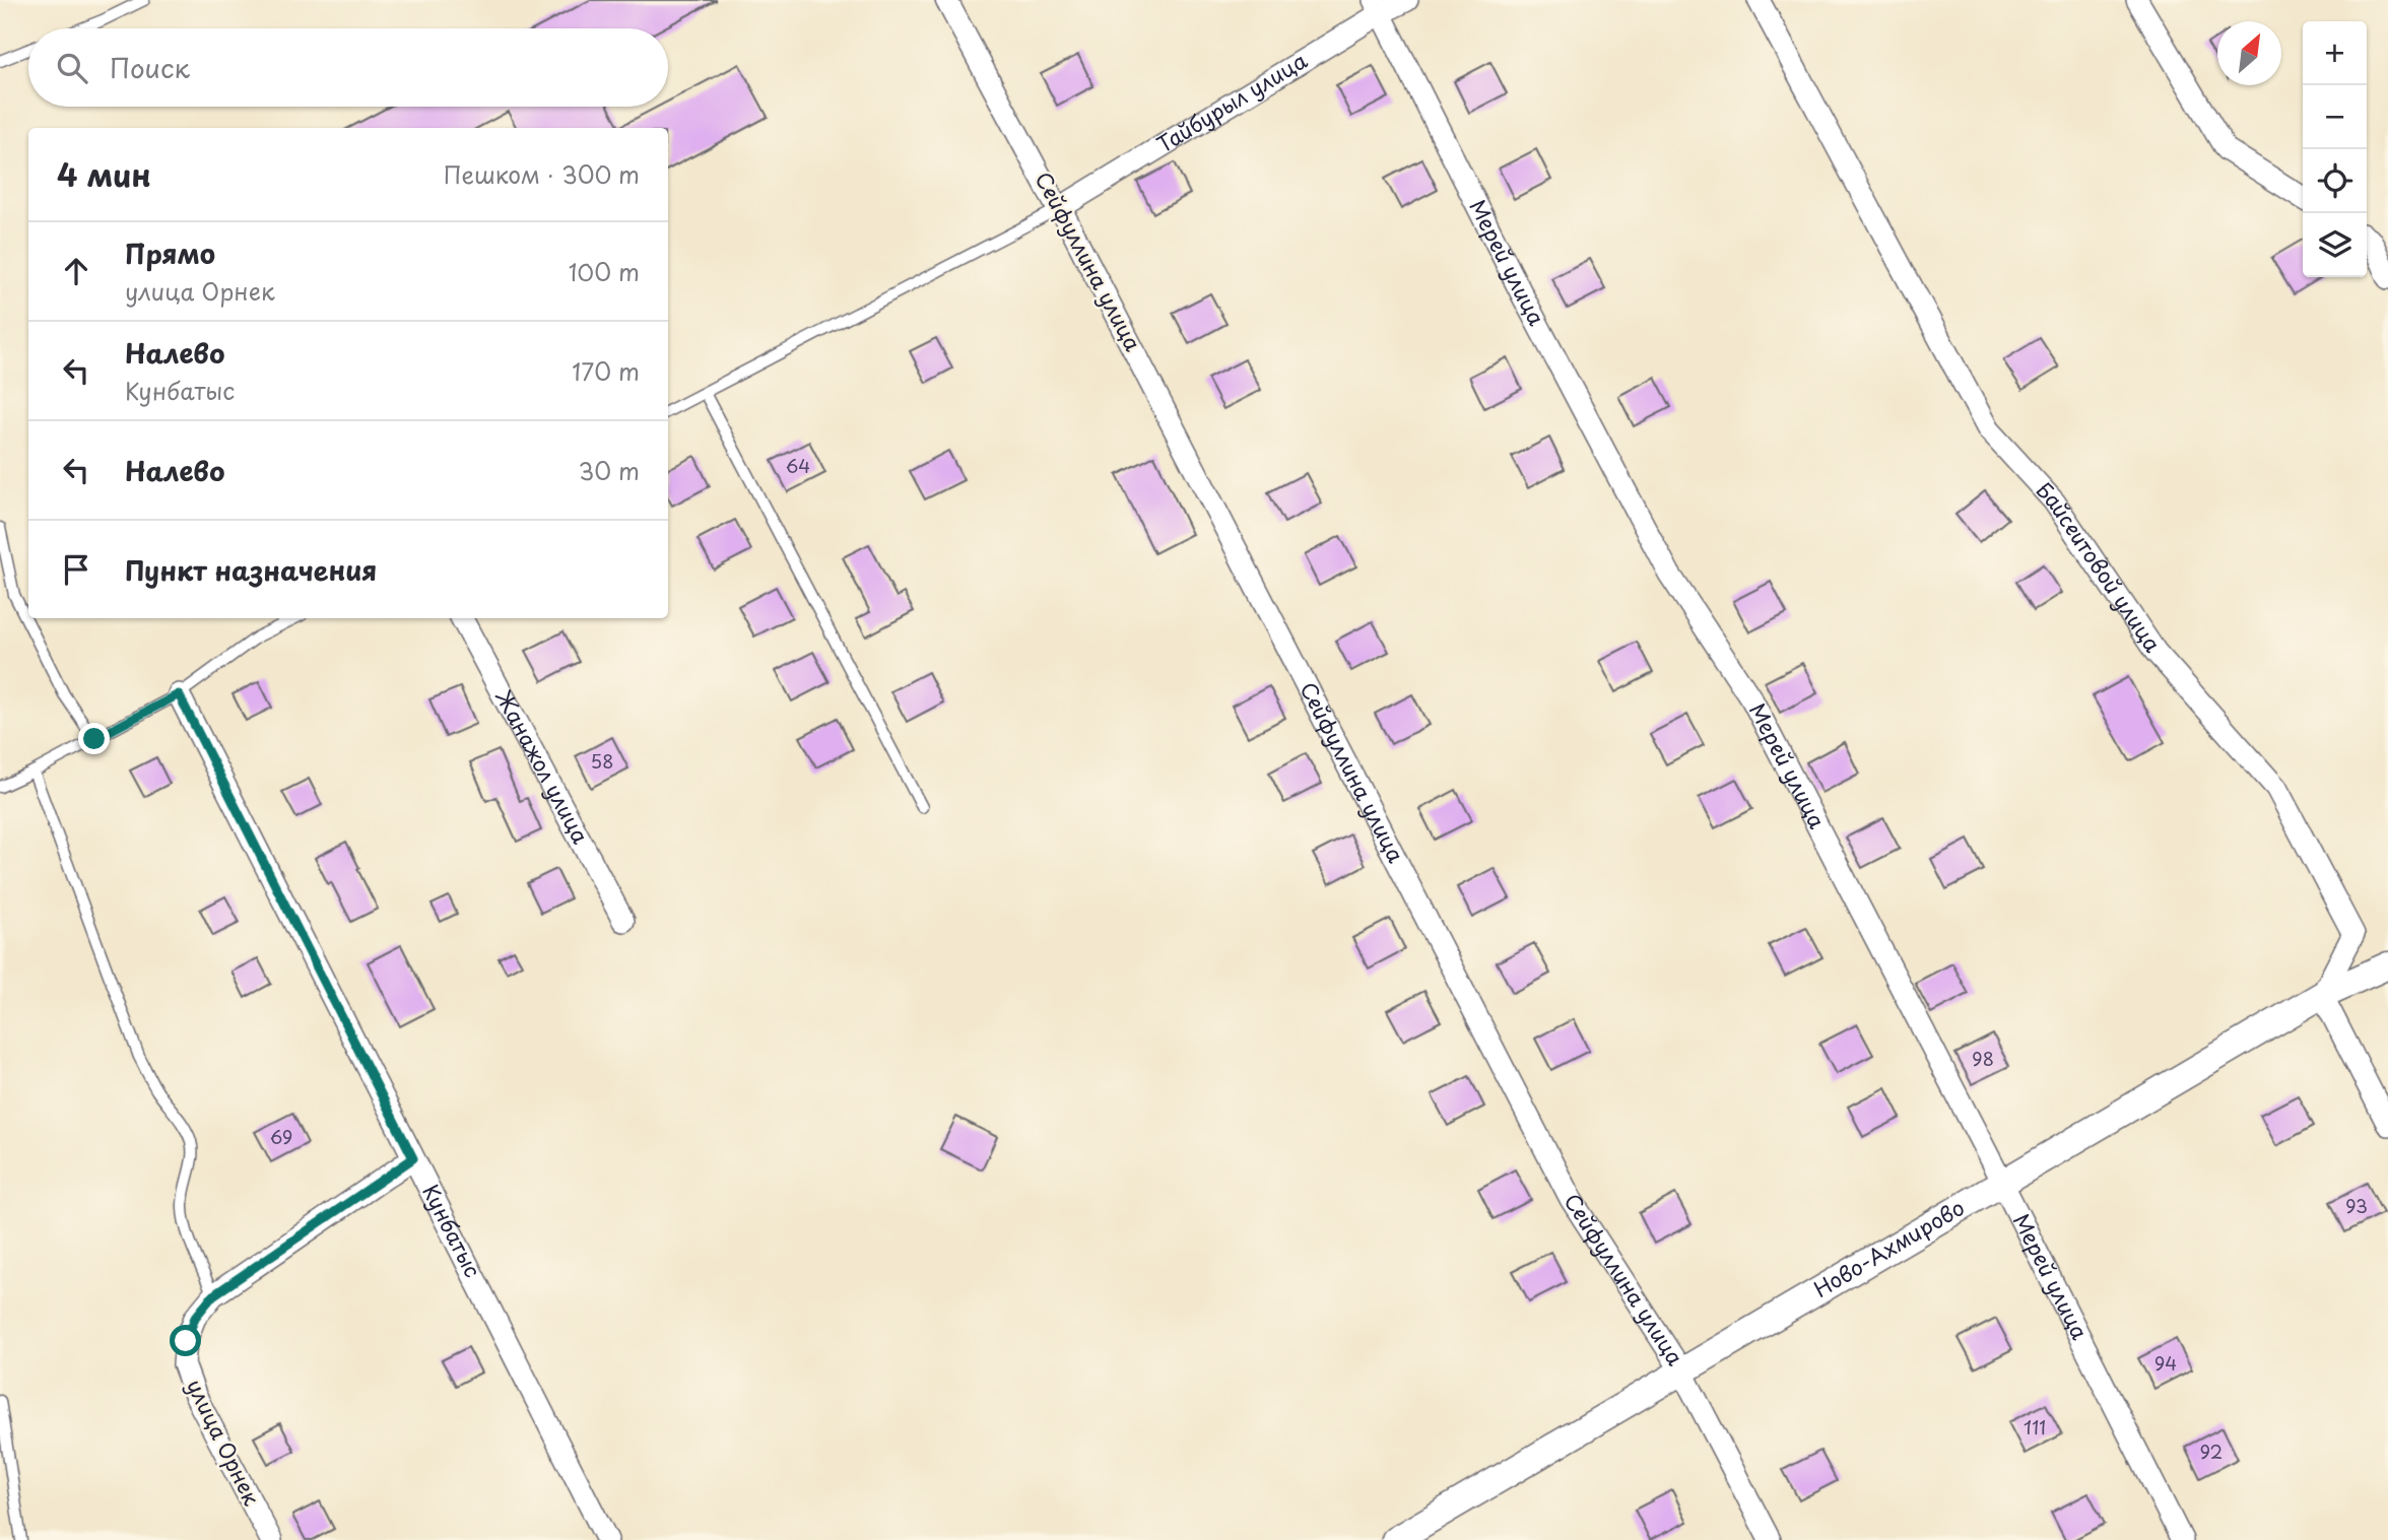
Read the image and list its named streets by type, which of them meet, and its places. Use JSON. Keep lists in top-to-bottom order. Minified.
{"streets":{"street":["Тайбурыл улица","Сейфуллина улица","Мерей улица","Байсеитовой улица","Жанажол улица","Кунбатыс","Ново-Ахмирово","улица Орнек"]},"crossings":[["Тайбурыл улица","Сейфуллина улица"],["Тайбурыл улица","Мерей улица"],["Сейфуллина улица","Ново-Ахмирово"],["Мерей улица","Ново-Ахмирово"],["Байсеитовой улица","Ново-Ахмирово"],["Кунбатыс","улица Орнек"]],"house_numbers":["64","58","98","69","93","94","111","92"],"north":"top right","page":{"map_buttons":["+","−"],"search":"Поиск","heading":["4 мин","Пешком · 300 m"],"list":[["Прямо","улица Орнек","100 m"],["Налево","Кунбатыс","170 m"],["Налево","30 m"],"Пункт назначения"]}}
